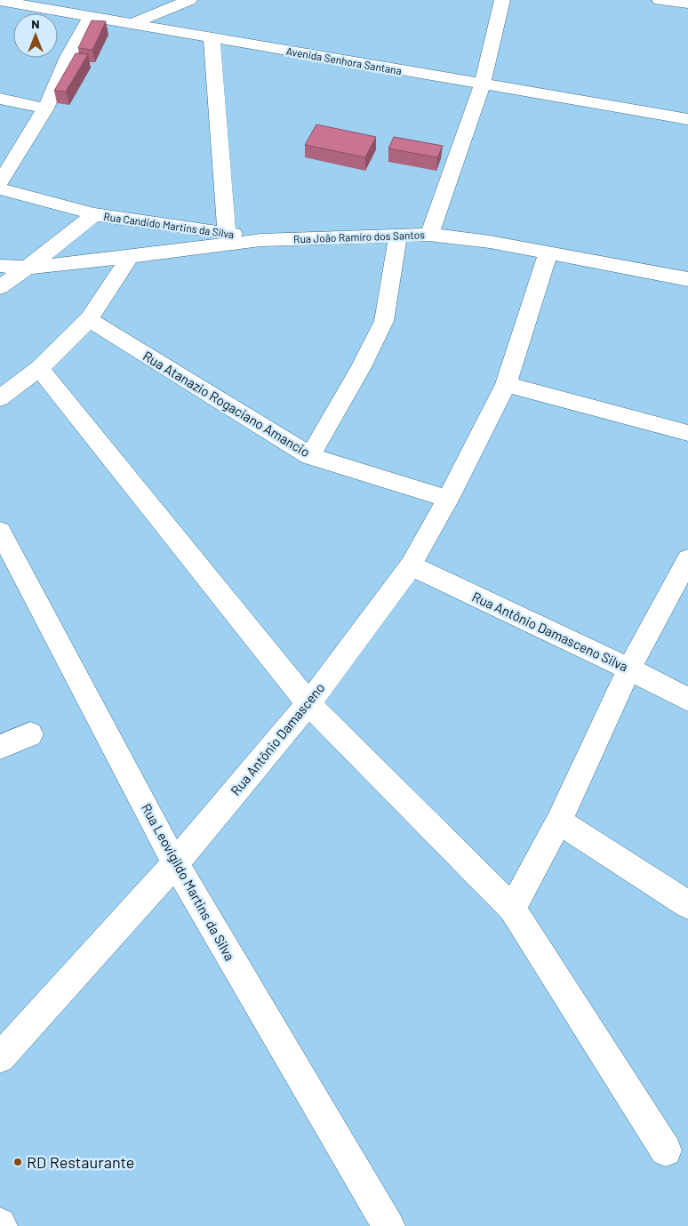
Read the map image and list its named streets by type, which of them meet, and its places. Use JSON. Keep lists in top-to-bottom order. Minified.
{"streets":{"street":["Avenida Senhora Santana","Rua Candido Martins da Silva","Rua João Ramiro dos Santos","Rua Atanazio Rogaciano Amancio","Rua Antônio Damasceno Silva","Rua Antônio Damasceno","Rua Leovigildo Martins da Silva"]},"crossings":[["Rua Candido Martins da Silva","Rua João Ramiro dos Santos"],["Rua João Ramiro dos Santos","Rua Antônio Damasceno"],["Rua Atanazio Rogaciano Amancio","Rua Antônio Damasceno"],["Rua Antônio Damasceno Silva","Rua Antônio Damasceno"],["Rua Antônio Damasceno","Rua Leovigildo Martins da Silva"]],"places":["RD Restaurante"],"north":"top"}
